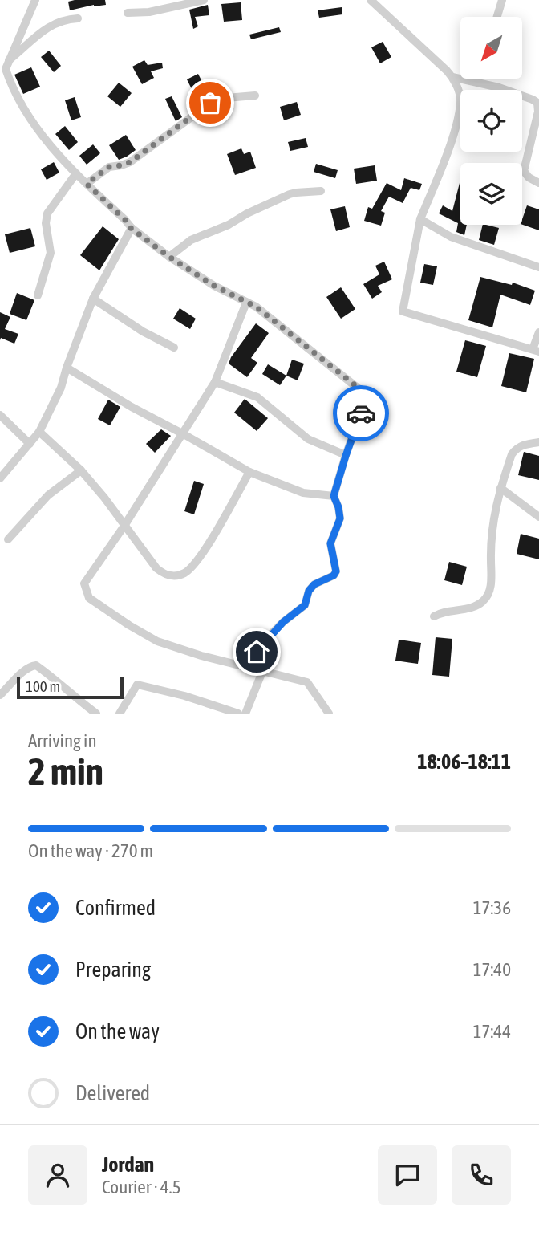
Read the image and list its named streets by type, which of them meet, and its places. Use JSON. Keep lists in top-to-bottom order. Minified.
{"scale_bar":"100 m","north":"bottom left","page":{"scale":"100 m","heading":["2 min","Arriving in","18:06–18:11"],"panel":["Jordan","Courier · 4.5"],"bar":"On the way · 270 m","list":[["Confirmed","17:36"],["Preparing","17:40"],["On the way","17:44"],"Delivered"]}}
